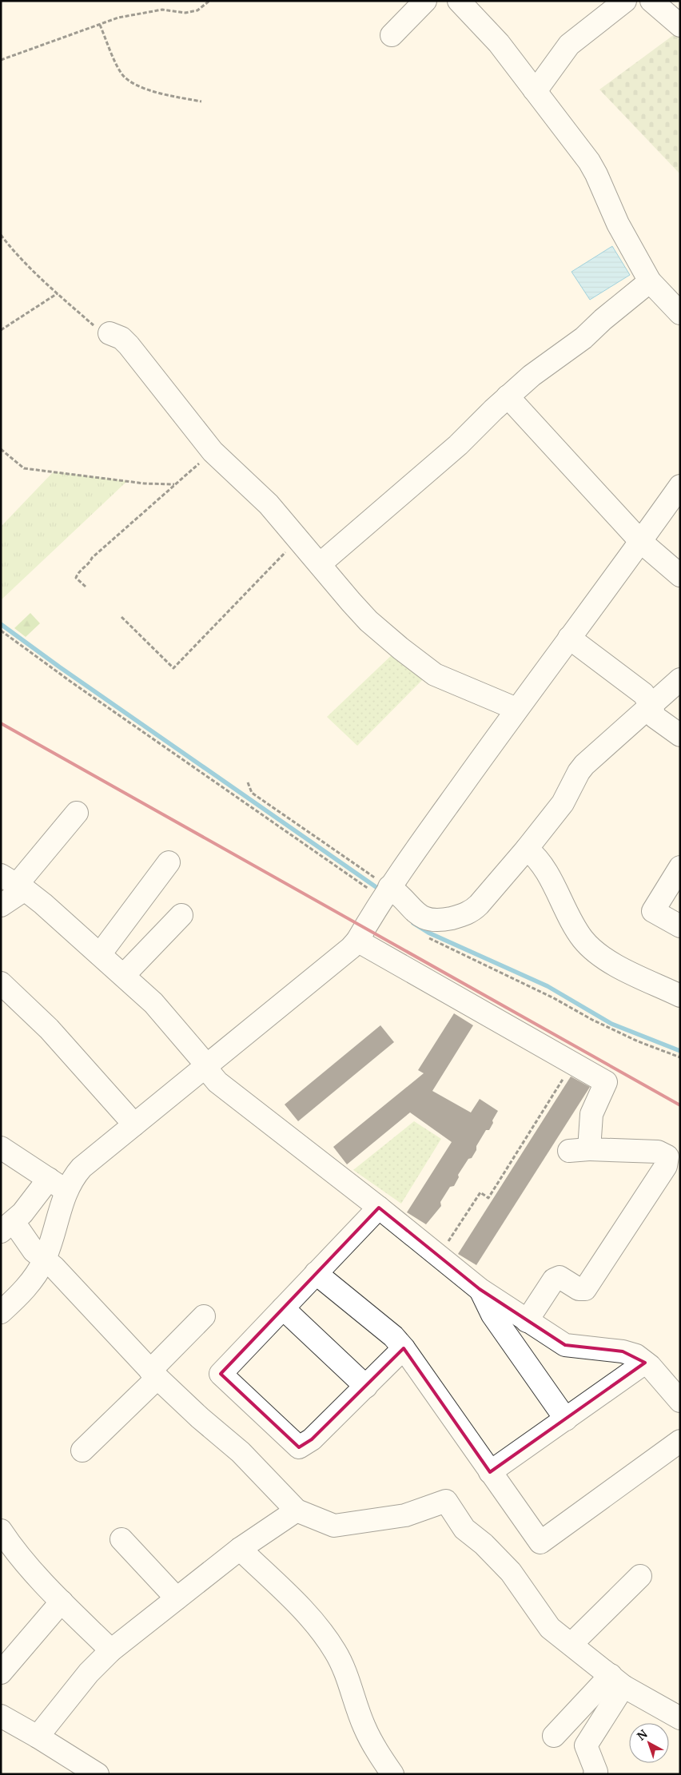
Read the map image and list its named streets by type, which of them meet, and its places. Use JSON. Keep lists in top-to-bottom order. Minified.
{"north":"top left"}
